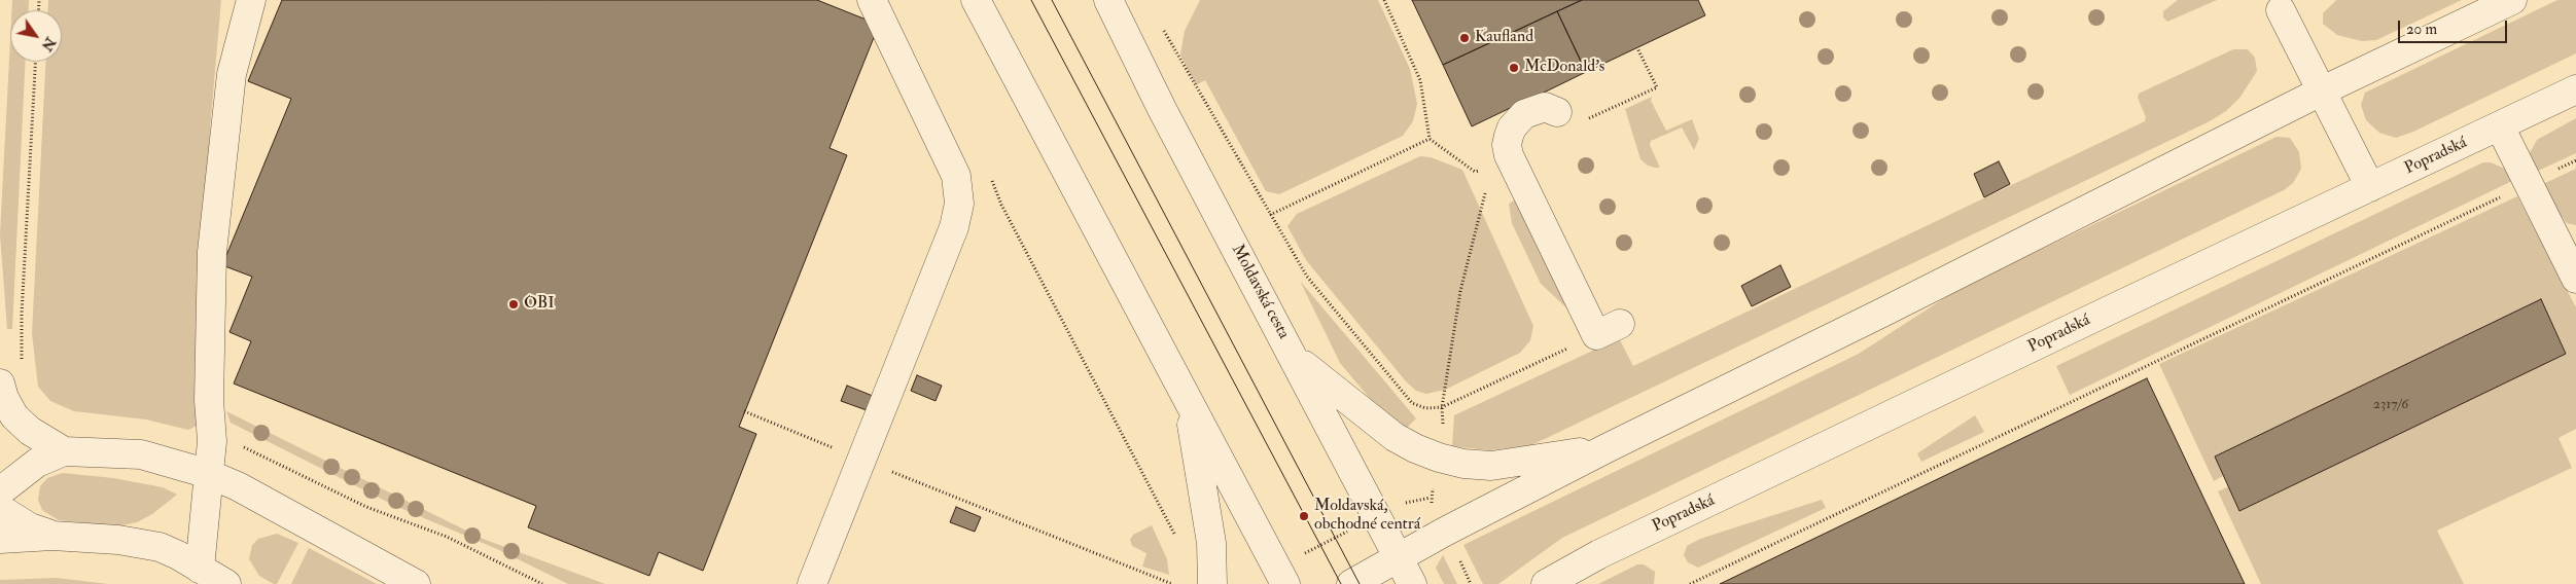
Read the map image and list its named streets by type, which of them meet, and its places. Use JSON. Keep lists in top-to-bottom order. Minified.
{"streets":{"street":["Popradská","Moldavská cesta"]},"places":["Kaufland","McDonald's","OBI","Moldavská, obchodné centrá"],"house_numbers":["2317/6"],"scale_bar":"20 m","north":"bottom right"}
